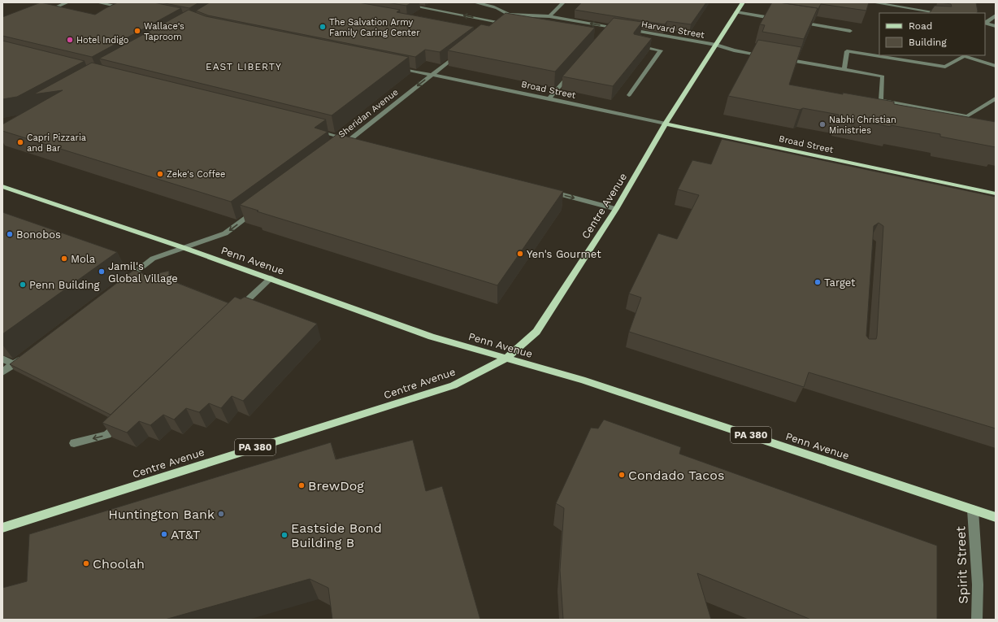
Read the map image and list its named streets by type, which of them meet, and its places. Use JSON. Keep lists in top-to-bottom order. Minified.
{"streets":{"main road":["Broad Street","Centre Avenue","Penn Avenue","PA 380"],"street":["Harvard Street","Sheridan Avenue","Spirit Street"]},"crossings":[["Harvard Street","Centre Avenue"],["Broad Street","Sheridan Avenue"],["Broad Street","Centre Avenue"],["Centre Avenue","Penn Avenue"],["Penn Avenue","Spirit Street"]],"one_way":["Sheridan Avenue"],"districts":["EAST LIBERTY"],"places":["The Salvation Army Family Caring Center","Wallace's Taproom","Hotel Indigo","Nabhi Christian Ministries","Capri Pizzaria and Bar","Zeke's Coffee","Bonobos","Yen's Gourmet","Mola","Jamil's Global Village","Target","Penn Building","Condado Tacos","BrewDog","Huntington Bank","AT&T","Eastside Bond Building B","Choolah"],"legend":["Road","Building"]}
